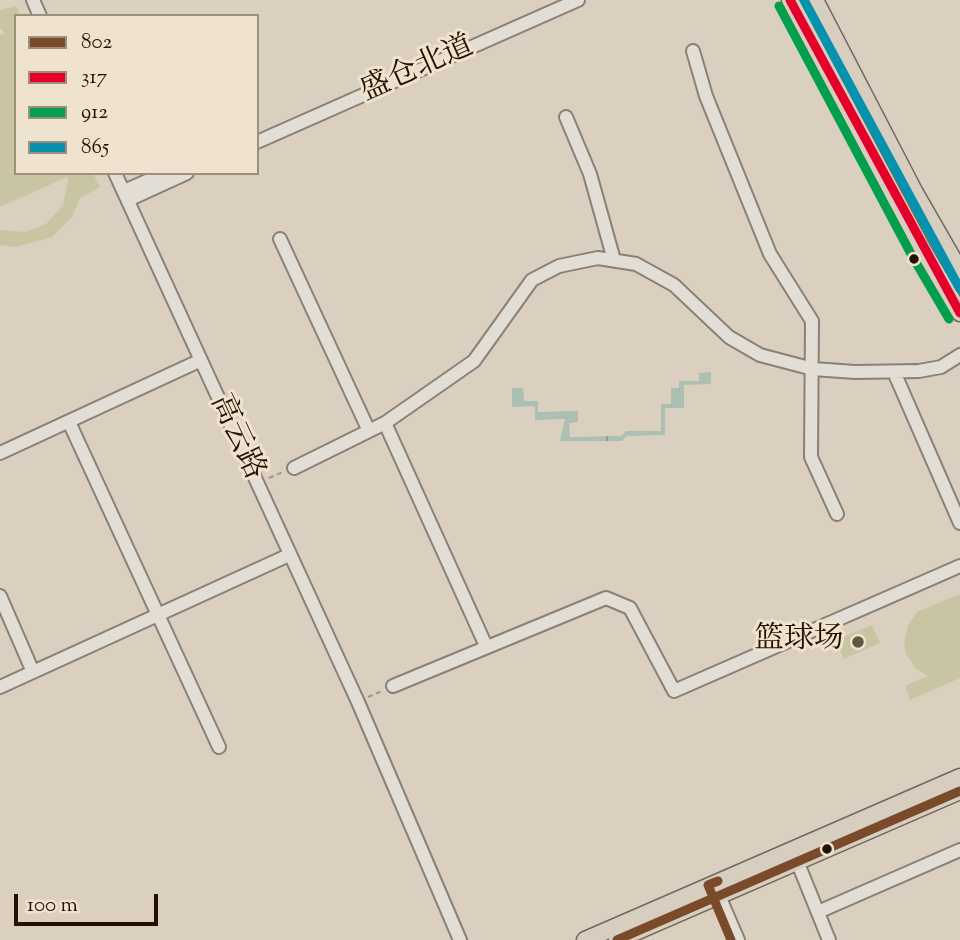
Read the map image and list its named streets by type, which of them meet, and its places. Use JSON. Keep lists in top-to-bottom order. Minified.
{"streets":{"street":["盛仓北道","高云路"]},"places":["篮球场"],"lines":["transit line 317","transit line 865","transit line 912","transit line 802"],"legend":["802","317","912","865"],"scale_bar":"100 m"}
